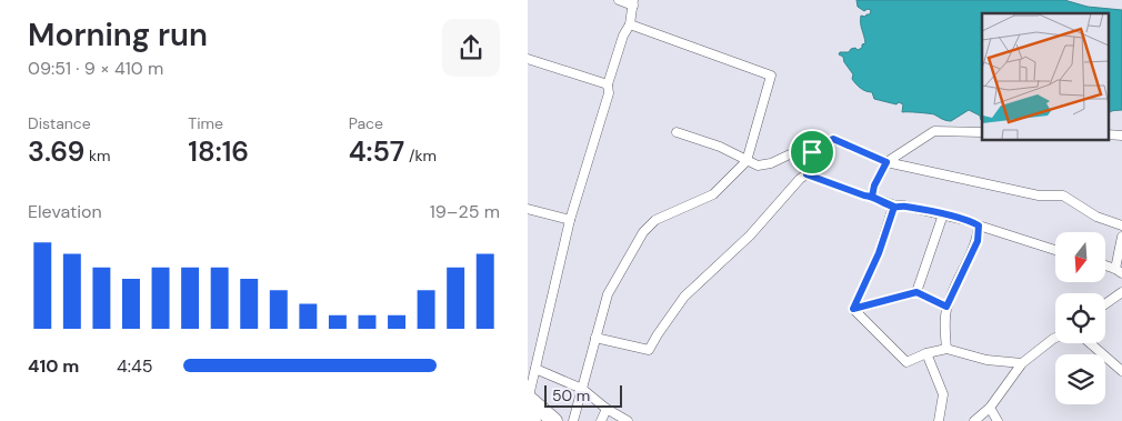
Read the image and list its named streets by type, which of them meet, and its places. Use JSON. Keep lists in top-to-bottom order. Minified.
{"scale_bar":"50 m","north":"bottom","page":{"heading":["Morning run","09:51 · 9 × 410 m"],"stats":[["Distance","3.69 km"],["Time","18:16"],["Pace","4:57 /km"]],"chart":["Elevation","19–25 m"],"list":[{"name":"410 m","note":"4:45"}],"scale":"50 m"}}
